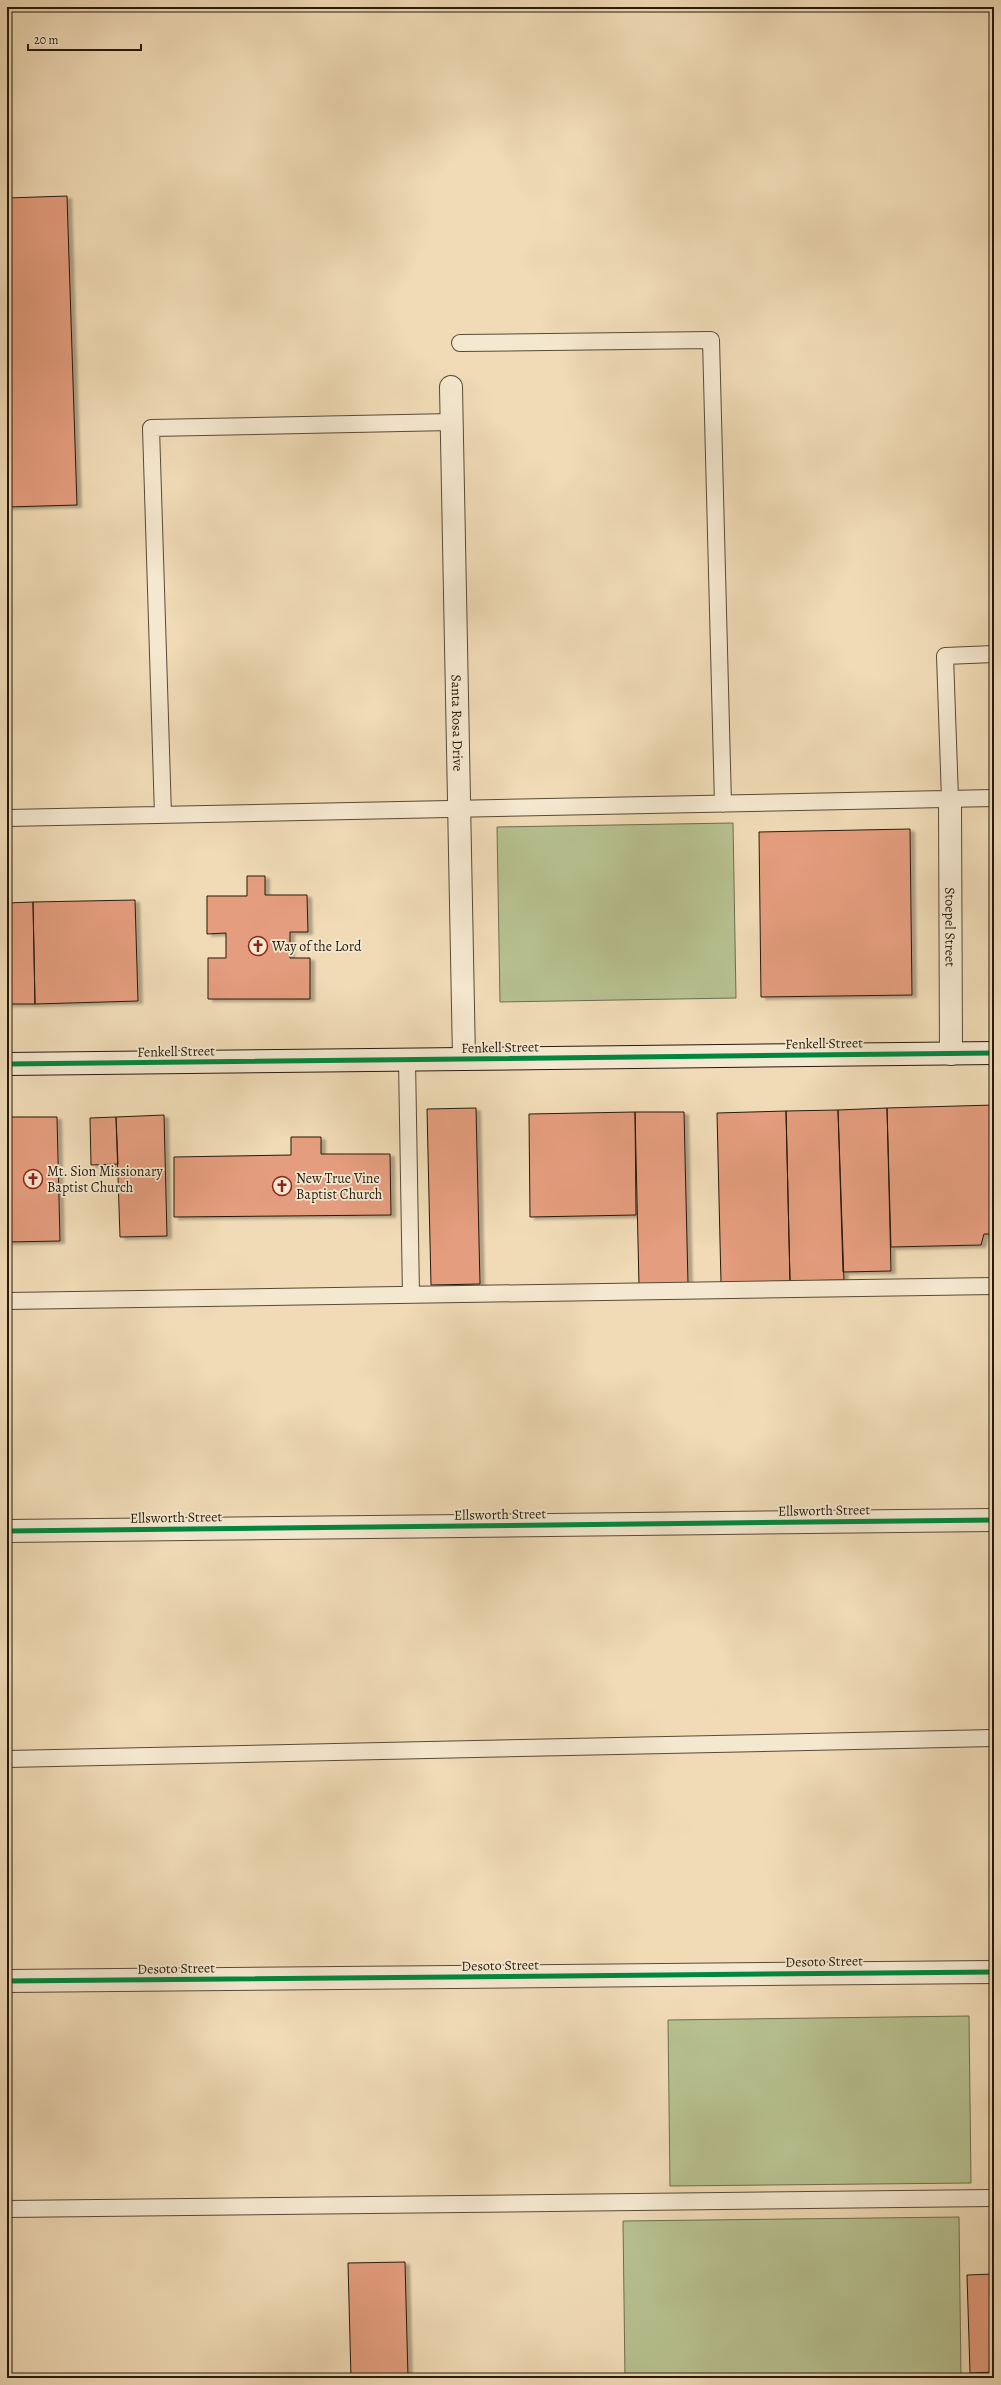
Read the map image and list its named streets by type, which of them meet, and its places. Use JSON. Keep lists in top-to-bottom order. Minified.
{"streets":{"street":["Santa Rosa Drive","Stoepel Street","Fenkell Street","Ellsworth Street","Desoto Street"]},"crossings":[["Santa Rosa Drive","Fenkell Street"],["Stoepel Street","Fenkell Street"]],"places":{"church":["Way of the Lord","Mt. Sion Missionary Baptist Church","New True Vine Baptist Church"]},"scale_bar":"20 m"}
